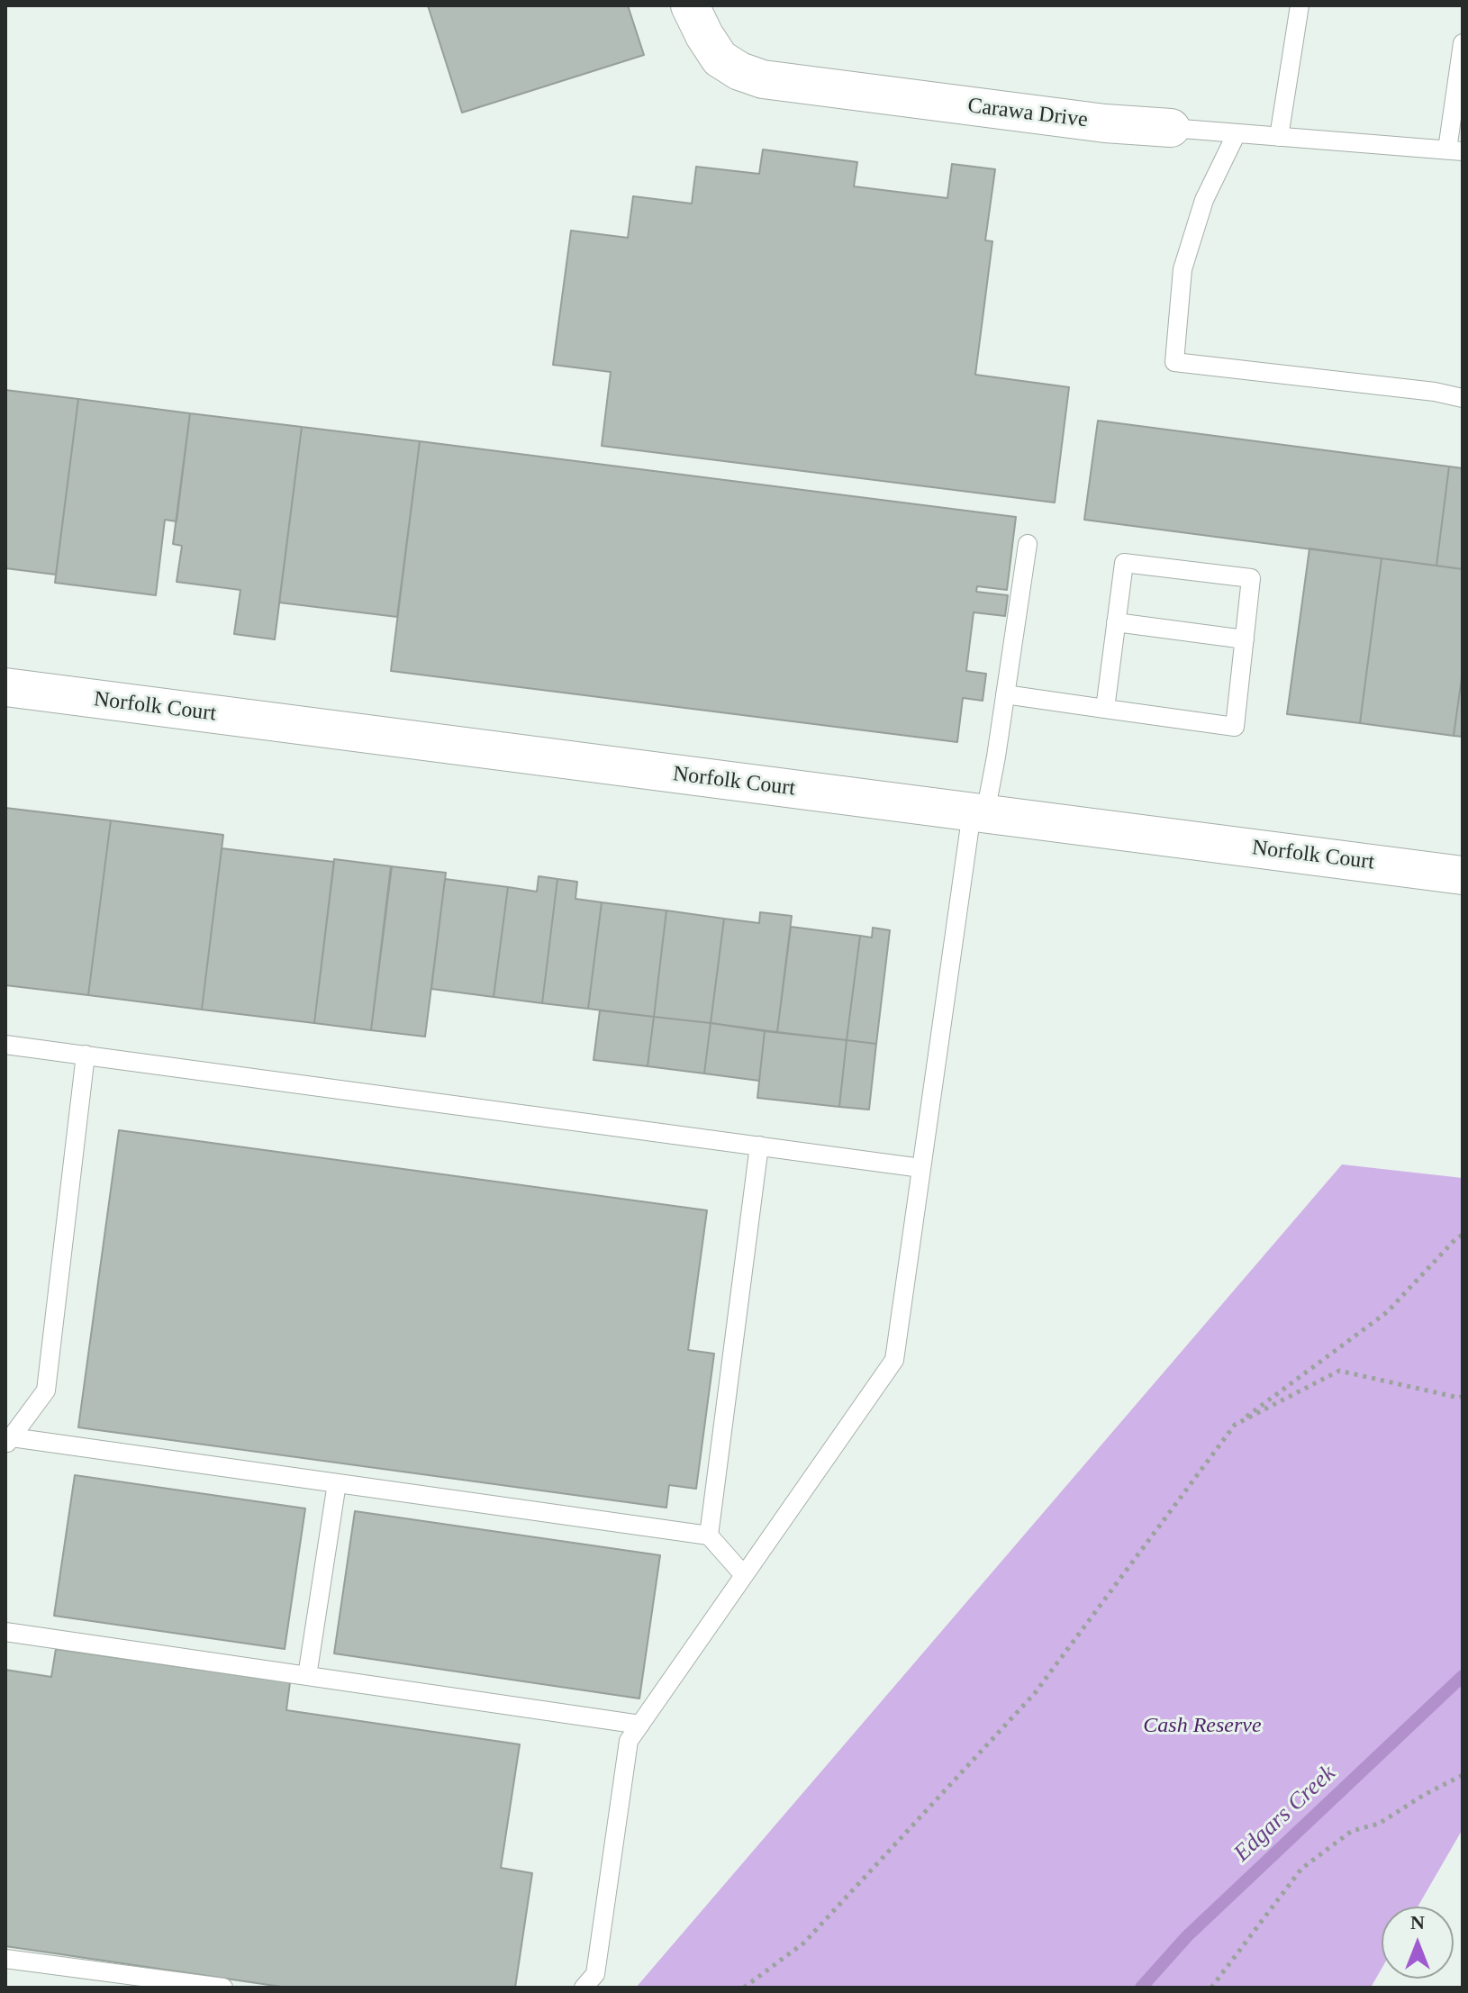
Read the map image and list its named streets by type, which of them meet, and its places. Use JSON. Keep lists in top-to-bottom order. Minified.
{"streets":{"street":["Carawa Drive","Norfolk Court"]},"water":["Edgars Creek"],"parks":["Cash Reserve"],"north":"top"}
